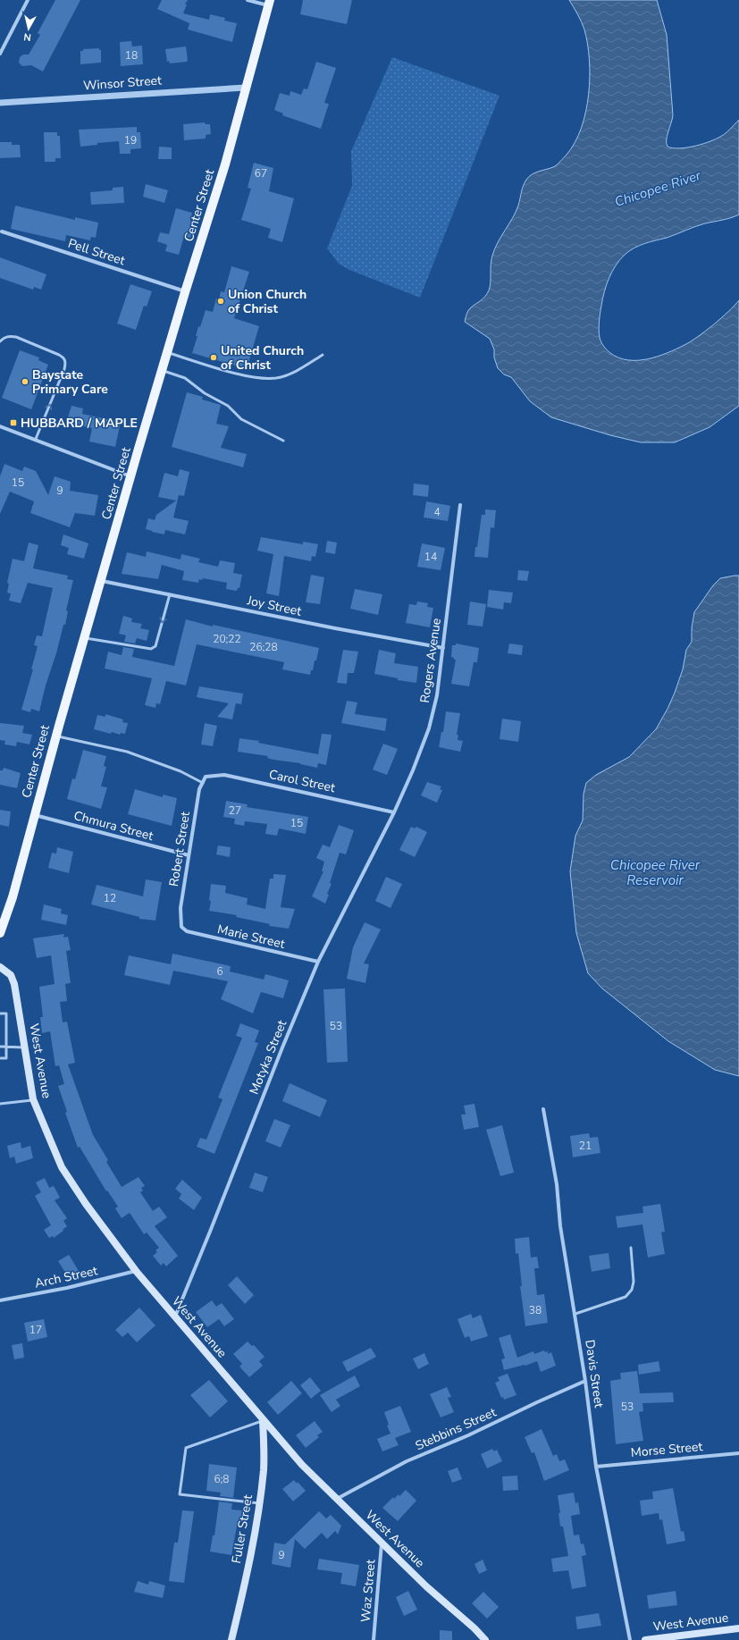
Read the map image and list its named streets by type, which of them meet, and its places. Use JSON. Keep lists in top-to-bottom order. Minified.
{"streets":{"main road":["Center Street","West Avenue","Fuller Street"],"street":["Winsor Street","Pell Street","Joy Street","Rogers Avenue","Carol Street","Chmura Street","Robert Street","Marie Street","Motyka Street","Arch Street","Davis Street","Stebbins Street","Morse Street","Waz Street"]},"crossings":[["Winsor Street","Center Street"],["Center Street","Pell Street"],["Center Street","Joy Street"],["Center Street","Chmura Street"],["Joy Street","Rogers Avenue"],["Rogers Avenue","Carol Street"],["Rogers Avenue","Motyka Street"],["Carol Street","Robert Street"],["Carol Street","Motyka Street"],["Chmura Street","Robert Street"],["Robert Street","Marie Street"],["Marie Street","Motyka Street"],["Motyka Street","West Avenue"],["West Avenue","Arch Street"],["West Avenue","Stebbins Street"],["West Avenue","Fuller Street"],["West Avenue","Waz Street"],["Davis Street","Stebbins Street"],["Davis Street","Morse Street"]],"water":["Chicopee River","Chicopee River Reservoir"],"places":{"other":["Union Church of Christ","United Church of Christ","Baystate Primary Care"],"transit":["HUBBARD / MAPLE"]},"house_numbers":["18","19","67","15","9","4","14","20;22","26;28","27","15","12","6","53","21","38","17","53","6;8","9"],"north":"bottom"}
